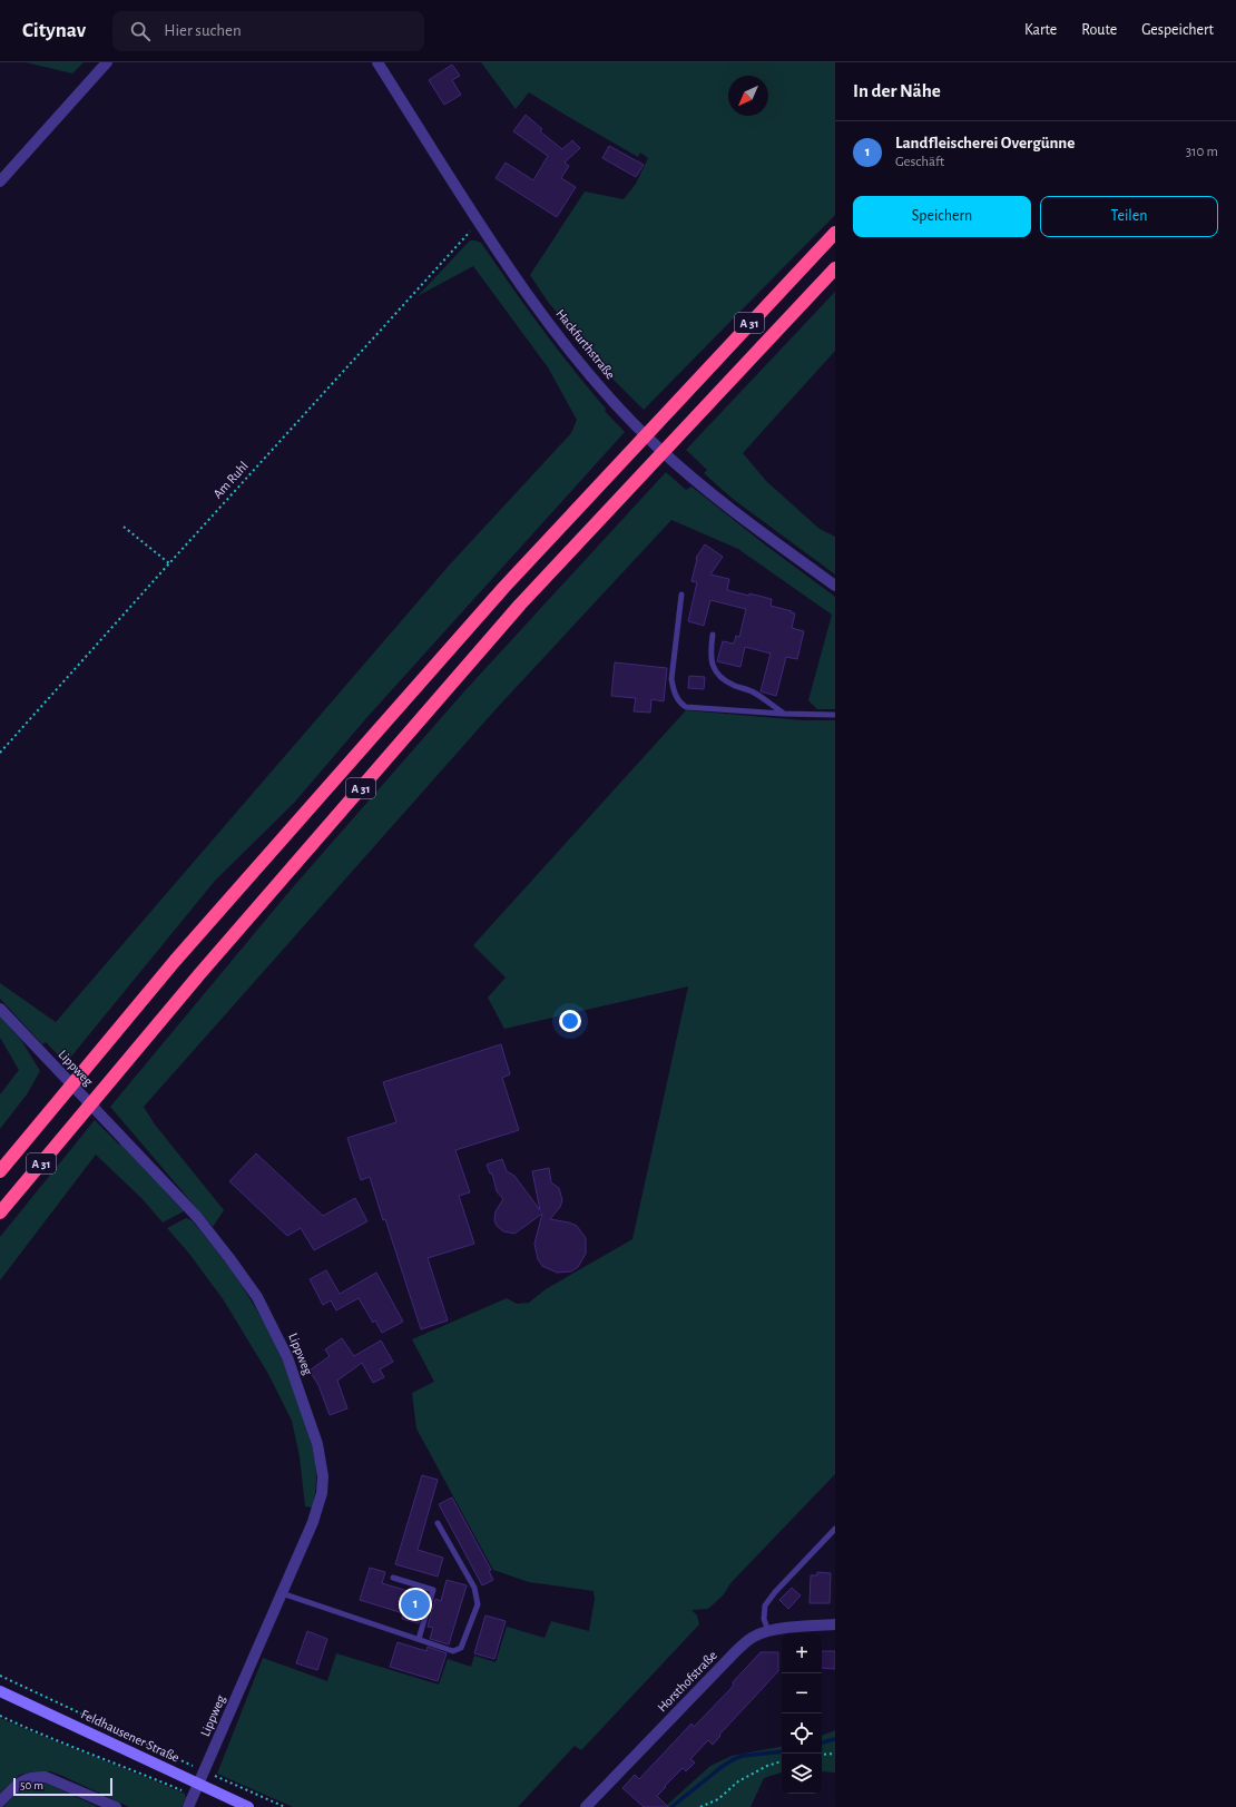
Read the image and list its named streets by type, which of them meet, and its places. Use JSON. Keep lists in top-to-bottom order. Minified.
{"streets":{"highway":["A 31"],"main road":["Feldhausener Straße"],"street":["Hackfurthstraße","Lippweg","Horsthofstraße"],"path":["Am Ruhl"]},"crossings":[["Hackfurthstraße","Am Ruhl"],["Lippweg","Feldhausener Straße"]],"scale_bar":"50 m","north":"bottom left","page":{"header":"Citynav","search":"Hier suchen","nav":["Karte","Route","Gespeichert"],"heading":"In der Nähe","list":[{"mark":"1","name":"Landfleischerei Overgünne","note":"Geschäft","value":"310 m"}],"buttons":["Speichern","Teilen"],"pins":"1","map_buttons":["+","−"],"scale":"50 m"}}
